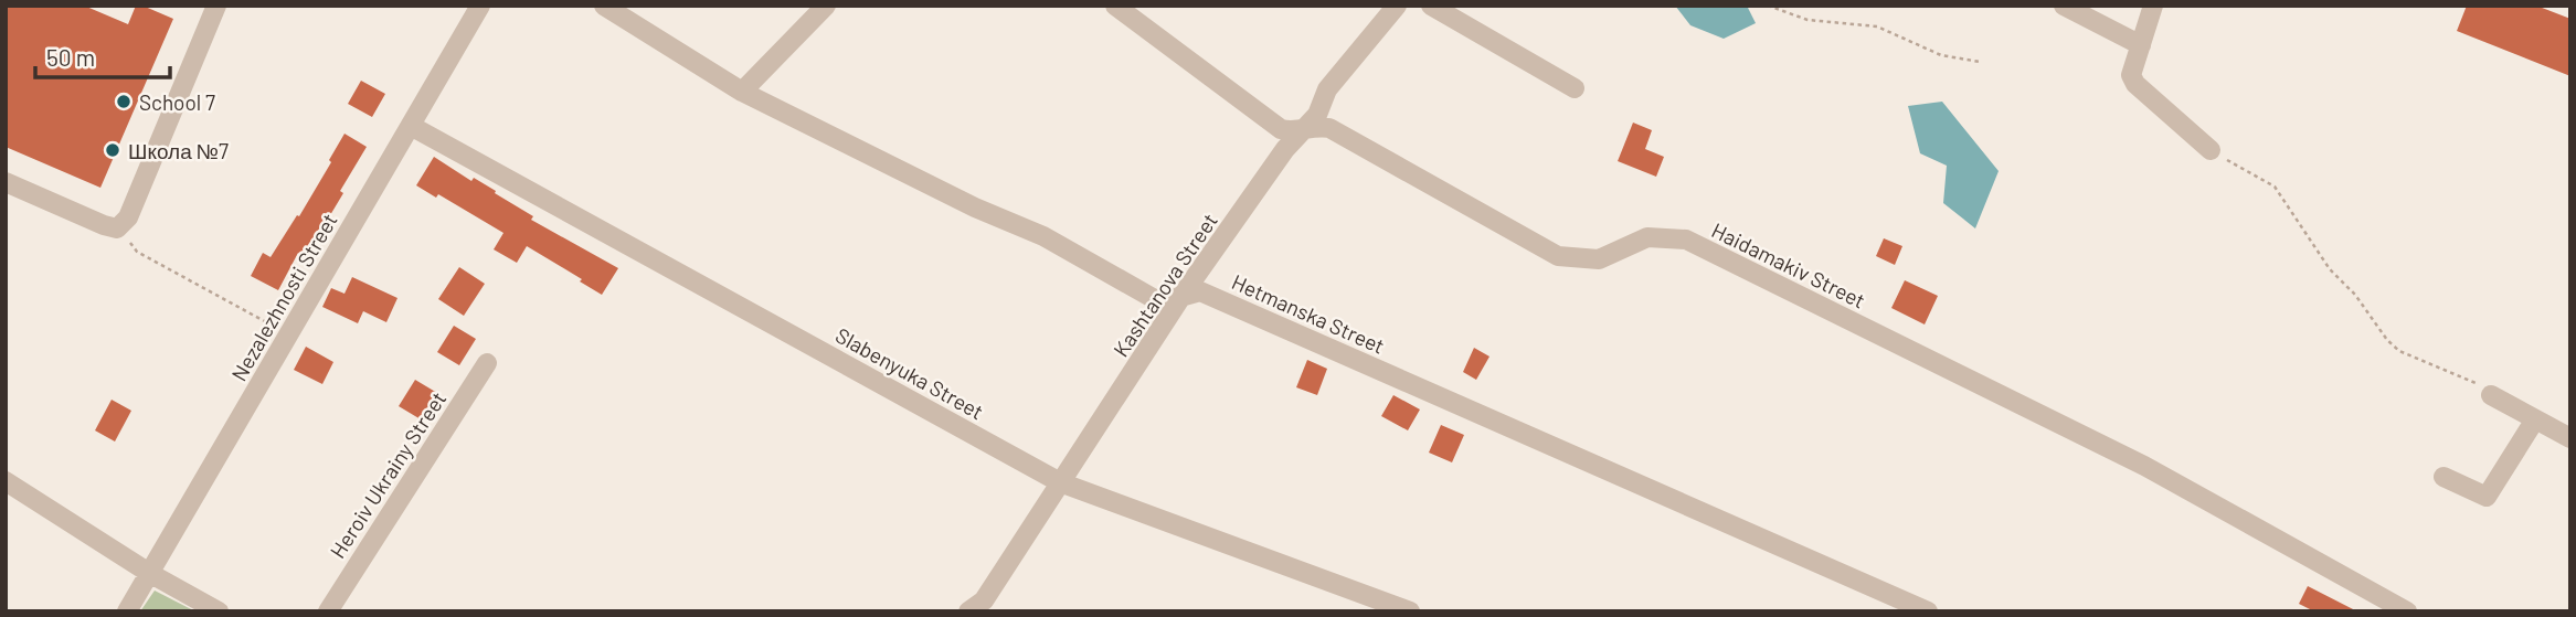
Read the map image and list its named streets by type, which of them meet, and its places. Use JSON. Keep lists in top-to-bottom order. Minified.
{"streets":{"street":["Haidamakiv Street","Kashtanova Street","Nezalezhnosti Street","Hetmanska Street","Slabenyuka Street","Heroiv Ukrainy Street"]},"crossings":[["Haidamakiv Street","Kashtanova Street"],["Kashtanova Street","Hetmanska Street"],["Kashtanova Street","Slabenyuka Street"],["Nezalezhnosti Street","Slabenyuka Street"]],"places":["School 7","Школа №7"],"scale_bar":"50 m"}
